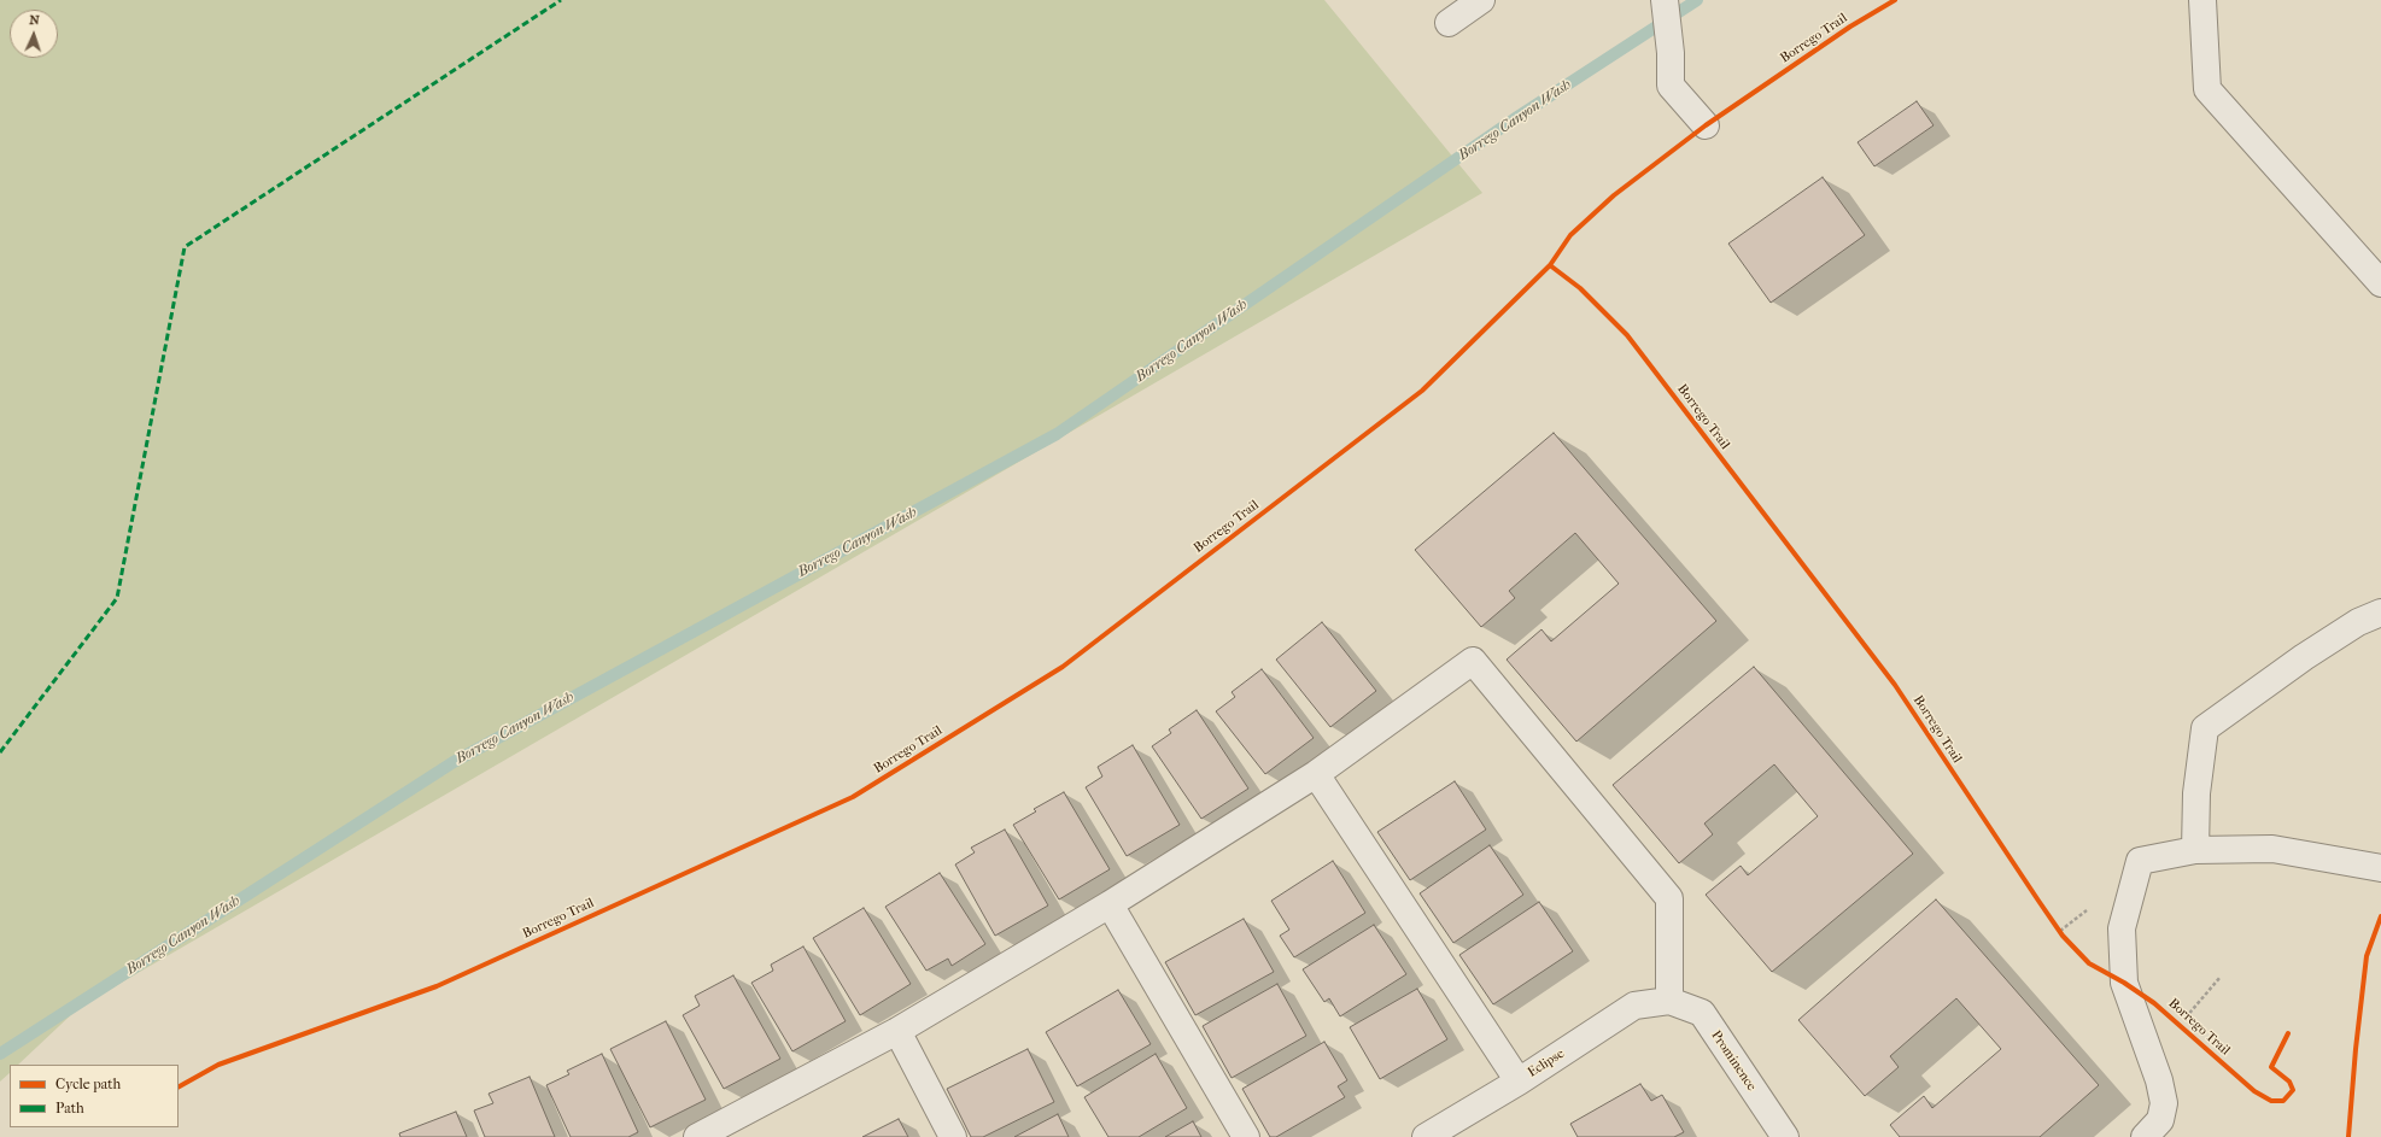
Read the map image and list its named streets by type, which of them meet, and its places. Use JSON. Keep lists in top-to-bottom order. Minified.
{"streets":{"street":["Prominence","Eclipse"],"cycle path":["Borrego Trail"]},"crossings":[["Prominence","Eclipse"]],"water":["Borrego Canyon Wash"],"legend":["Cycle path","Path"],"north":"top"}
